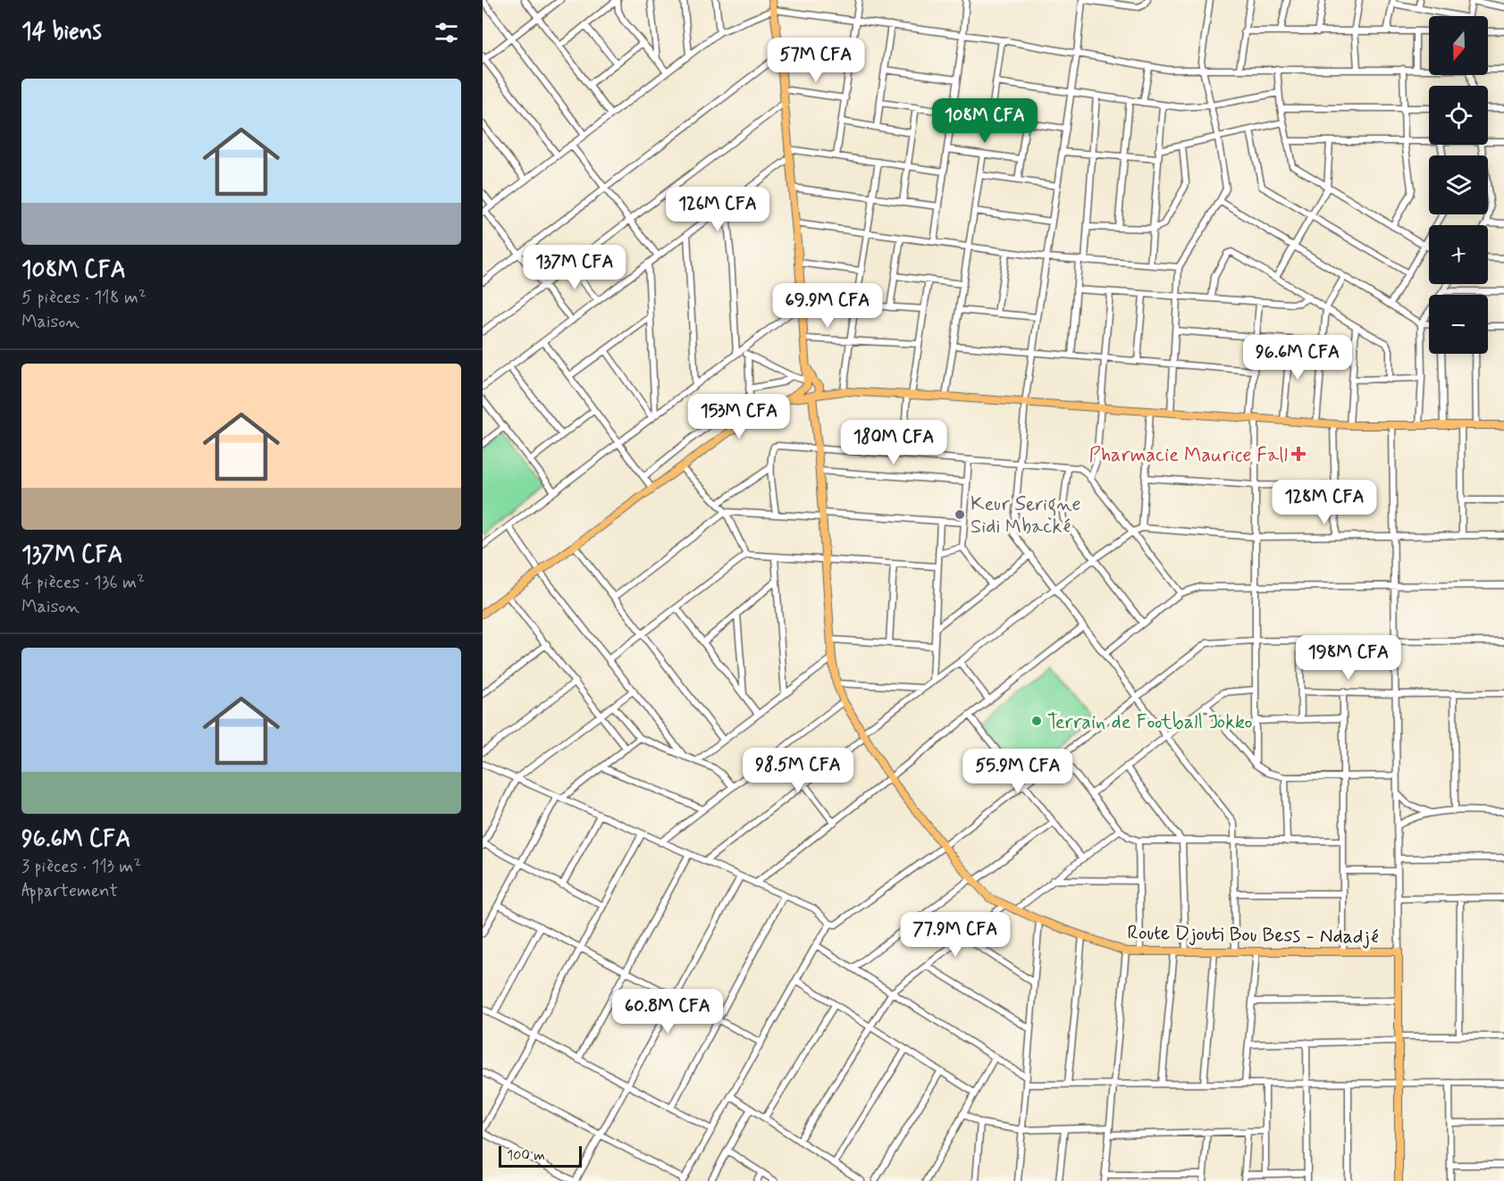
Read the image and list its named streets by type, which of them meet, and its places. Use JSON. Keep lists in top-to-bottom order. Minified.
{"streets":{"main road":["Route Djouti Bou Bess - Ndadjé"]},"places":{"health":["Pharmacie Maurice Fall"],"other":["Keur Serigne Sidi Mbacké","Terrain de Football Jokko"]},"scale_bar":"100 m","north":"bottom","page":{"heading":"14 biens","map_buttons":["+","−"],"price":["57M CFA","108M CFA","126M CFA","137M CFA","69.9M CFA","96.6M CFA","153M CFA","180M CFA","128M CFA","198M CFA","98.5M CFA","55.9M CFA","77.9M CFA","60.8M CFA"],"list":[{"name":"108M CFA","note":"5 pièces · 118 m² · Maison"},{"name":"137M CFA","note":"4 pièces · 136 m² · Maison"},{"name":"96.6M CFA","note":"3 pièces · 113 m² · Appartement"}],"scale":"100 m"}}
